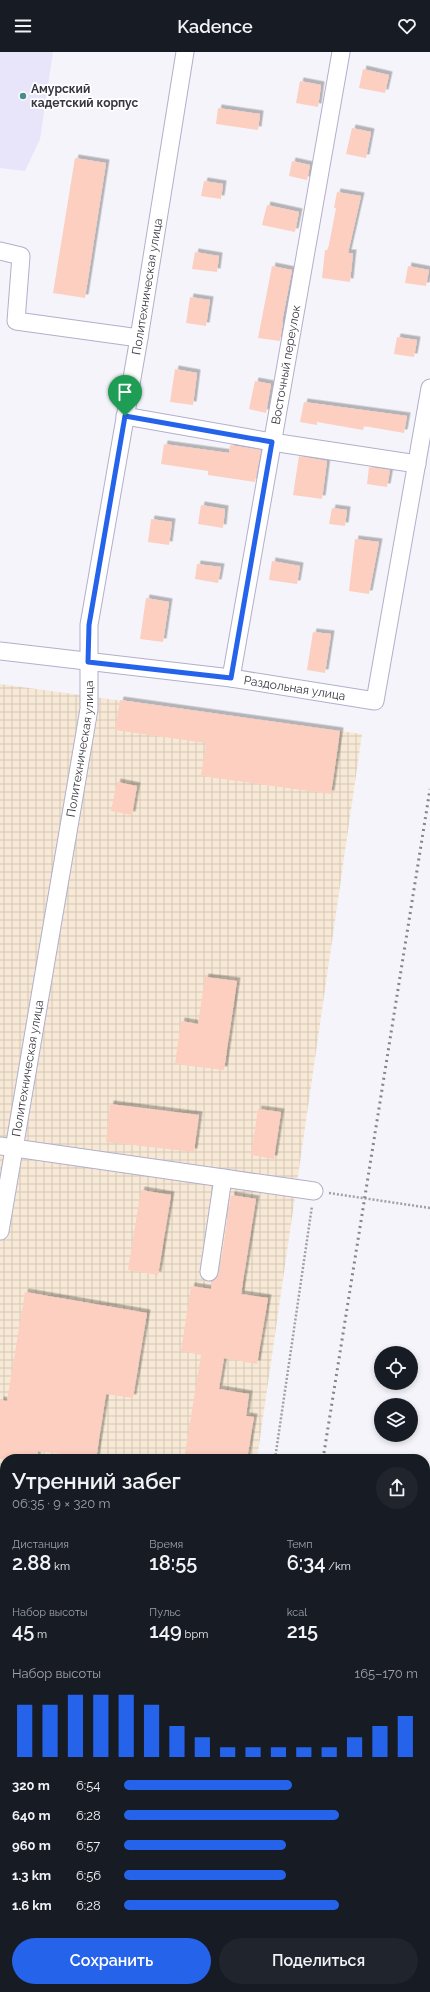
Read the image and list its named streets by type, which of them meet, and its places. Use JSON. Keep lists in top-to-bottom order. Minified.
{"streets":{"street":["Политехническая улица","Восточный переулок","Раздольная улица"]},"crossings":[["Политехническая улица","Раздольная улица"],["Восточный переулок","Раздольная улица"]],"places":["Амурский кадетский корпус"],"page":{"header":"Kadence","heading":["Утренний забег","06:35 · 9 × 320 m"],"stats":[["Дистанция","2.88 km"],["Время","18:55"],["Темп","6:34 /km"],["Набор высоты","45 m"],["Пульс","149 bpm"],["kcal","215"]],"chart":["Набор высоты","165–170 m"],"list":[{"name":"320 m","note":"6:54"},{"name":"640 m","note":"6:28"},{"name":"960 m","note":"6:57"},{"name":"1.3 km","note":"6:56"},{"name":"1.6 km","note":"6:28"}],"buttons":["Сохранить","Поделиться"]}}
